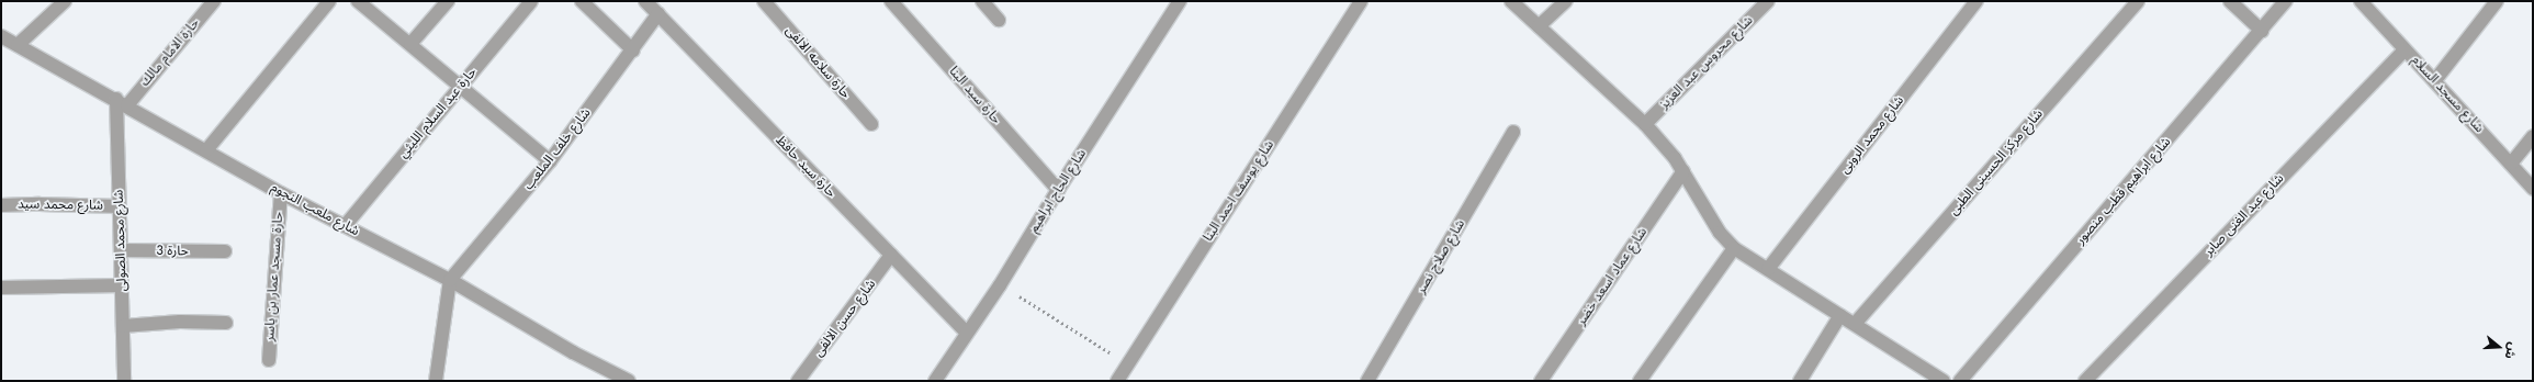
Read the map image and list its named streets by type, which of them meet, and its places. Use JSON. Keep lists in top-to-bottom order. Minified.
{"streets":{"street":["حارة الامام مالك","حارة سلامه الالفى","شارع محروس عبد العزيز","شارع مسجد السلام","حارة سيد البنا","حارة عبد السلام الليثي","شارع محمد الروبى","شارع خلف الملعب","شارع مركز الحسينى الطبى","حارة سيد حافظ","شارع الحاج ابراهيم","شارع يوسف احمد البنا","شارع ابراهيم قطب منصور","شارع محمد سيد","شارع ملعب النجوم","شارع عبد الغنى صابر","شارع محمد الصولى","حارة 3","شارع صلاح نصر","حارة مسجد عمار بن ياسر","شارع عماد اسعد خضر","شارع حسن الالفى"]},"crossings":[["حارة الامام مالك","شارع ملعب النجوم"],["حارة الامام مالك","شارع محمد الصولى"],["شارع مسجد السلام","شارع عبد الغنى صابر"],["حارة سيد البنا","شارع الحاج ابراهيم"],["حارة عبد السلام الليثي","شارع ملعب النجوم"],["شارع خلف الملعب","حارة سيد حافظ"],["شارع خلف الملعب","شارع ملعب النجوم"],["حارة سيد حافظ","شارع الحاج ابراهيم"],["حارة سيد حافظ","شارع حسن الالفى"],["شارع محمد سيد","شارع محمد الصولى"],["شارع ملعب النجوم","شارع محمد الصولى"],["شارع ملعب النجوم","حارة مسجد عمار بن ياسر"],["شارع محمد الصولى","حارة 3"]],"north":"right"}
